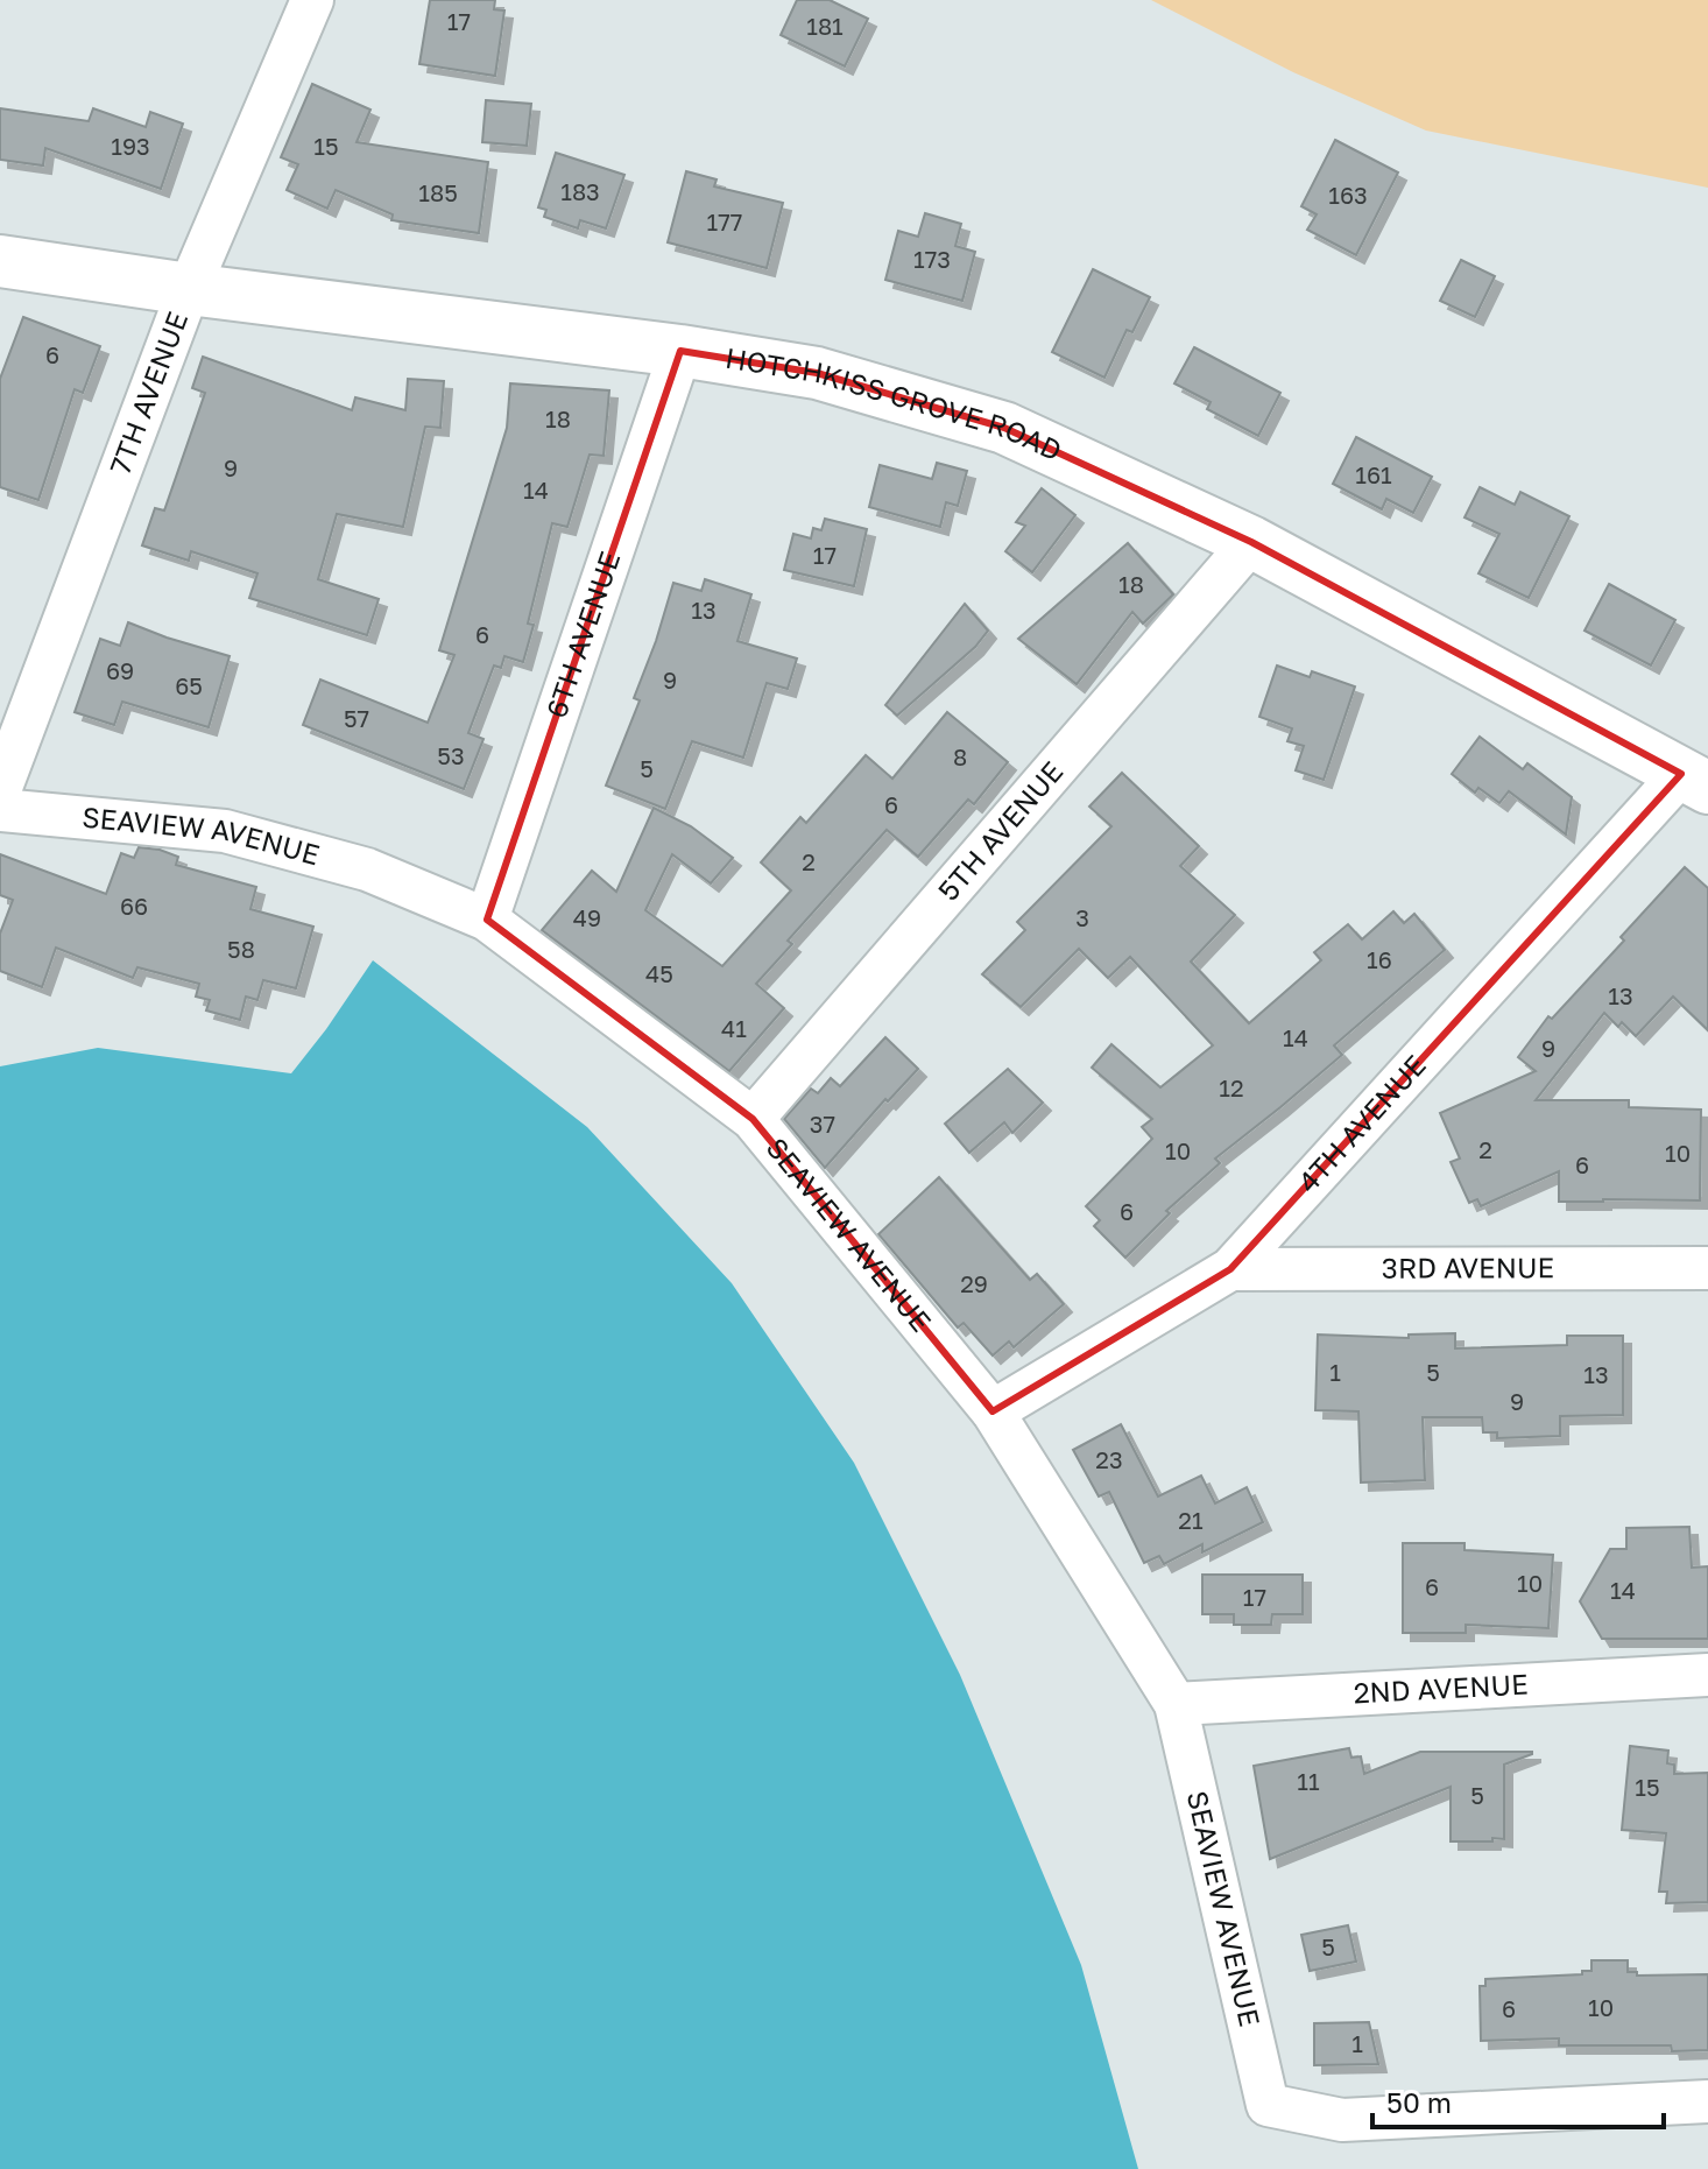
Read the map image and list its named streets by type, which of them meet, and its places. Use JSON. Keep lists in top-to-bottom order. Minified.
{"streets":{"main road":["HOTCHKISS GROVE ROAD"],"street":["7TH AVENUE","6TH AVENUE","5TH AVENUE","SEAVIEW AVENUE","4TH AVENUE","3RD AVENUE","2ND AVENUE"]},"crossings":[["7TH AVENUE","HOTCHKISS GROVE ROAD"],["HOTCHKISS GROVE ROAD","6TH AVENUE"],["HOTCHKISS GROVE ROAD","5TH AVENUE"],["HOTCHKISS GROVE ROAD","4TH AVENUE"],["6TH AVENUE","SEAVIEW AVENUE"],["5TH AVENUE","SEAVIEW AVENUE"],["SEAVIEW AVENUE","4TH AVENUE"],["SEAVIEW AVENUE","2ND AVENUE"],["4TH AVENUE","3RD AVENUE"]],"house_numbers":["17","181","193","15","183","185","163","177","173","6","18","9","161","14","17","18","13","6","69","9","65","57","53","8","5","6","2","66","49","3","58","16","45","13","41","14","9","12","37","2","10","10","6","6","29","1","5","13","9","23","21","10","6","14","17","11","15","5","5","10","6","1"],"scale_bar":"50 m"}
